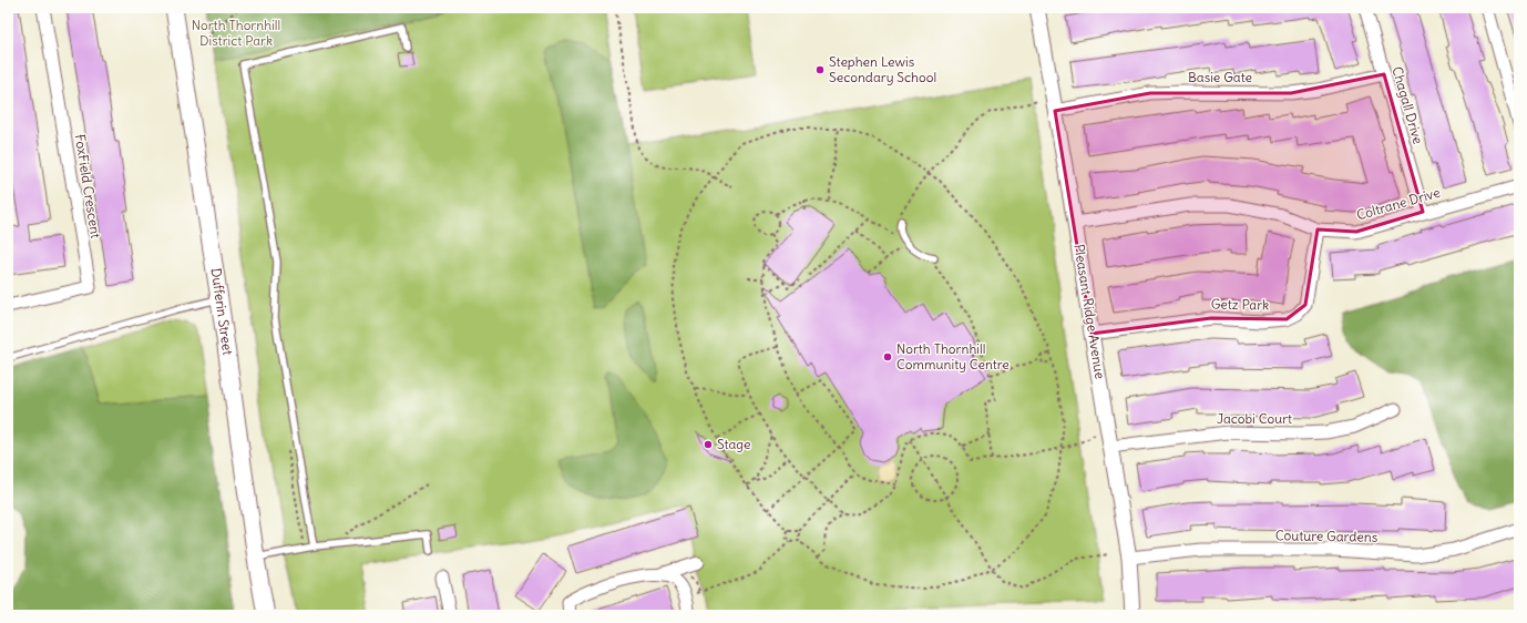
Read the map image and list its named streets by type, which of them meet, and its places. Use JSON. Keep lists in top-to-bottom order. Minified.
{"streets":{"main road":["Dufferin Street"],"street":["Basie Gate","Chagall Drive","FoxField Crescent","Coltrane Drive","Getz Park","Pleasant Ridge Avenue","Jacobi Court","Couture Gardens"]},"crossings":[["Basie Gate","Chagall Drive"],["Basie Gate","Pleasant Ridge Avenue"],["Chagall Drive","Coltrane Drive"],["Coltrane Drive","Getz Park"],["Coltrane Drive","Pleasant Ridge Avenue"],["Getz Park","Pleasant Ridge Avenue"],["Pleasant Ridge Avenue","Jacobi Court"],["Pleasant Ridge Avenue","Couture Gardens"]],"parks":["North Thornhill District Park"],"places":["Stephen Lewis Secondary School","North Thornhill Community Centre","Stage"]}
